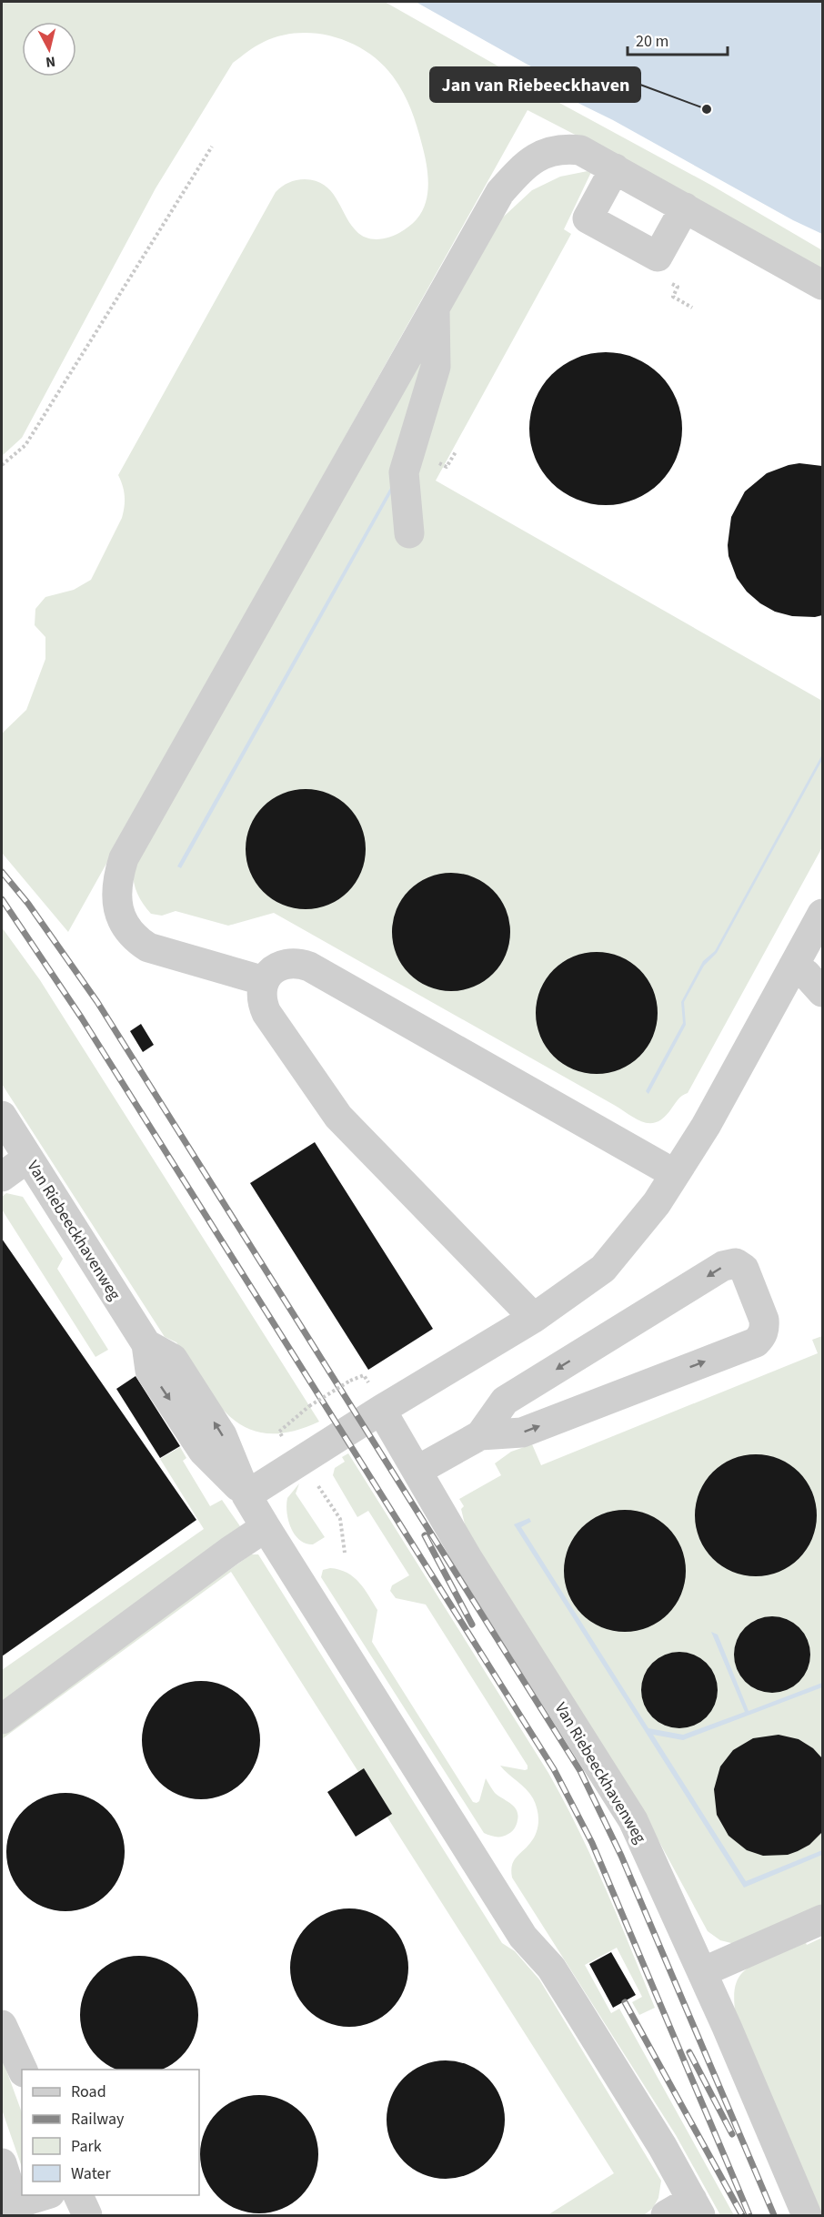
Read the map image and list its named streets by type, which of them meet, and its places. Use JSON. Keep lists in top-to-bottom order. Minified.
{"streets":{"street":["Van Riebeeckhavenweg"]},"places":["Jan van Riebeeckhaven"],"legend":["Road","Railway","Park","Water"],"scale_bar":"20 m","north":"bottom"}
